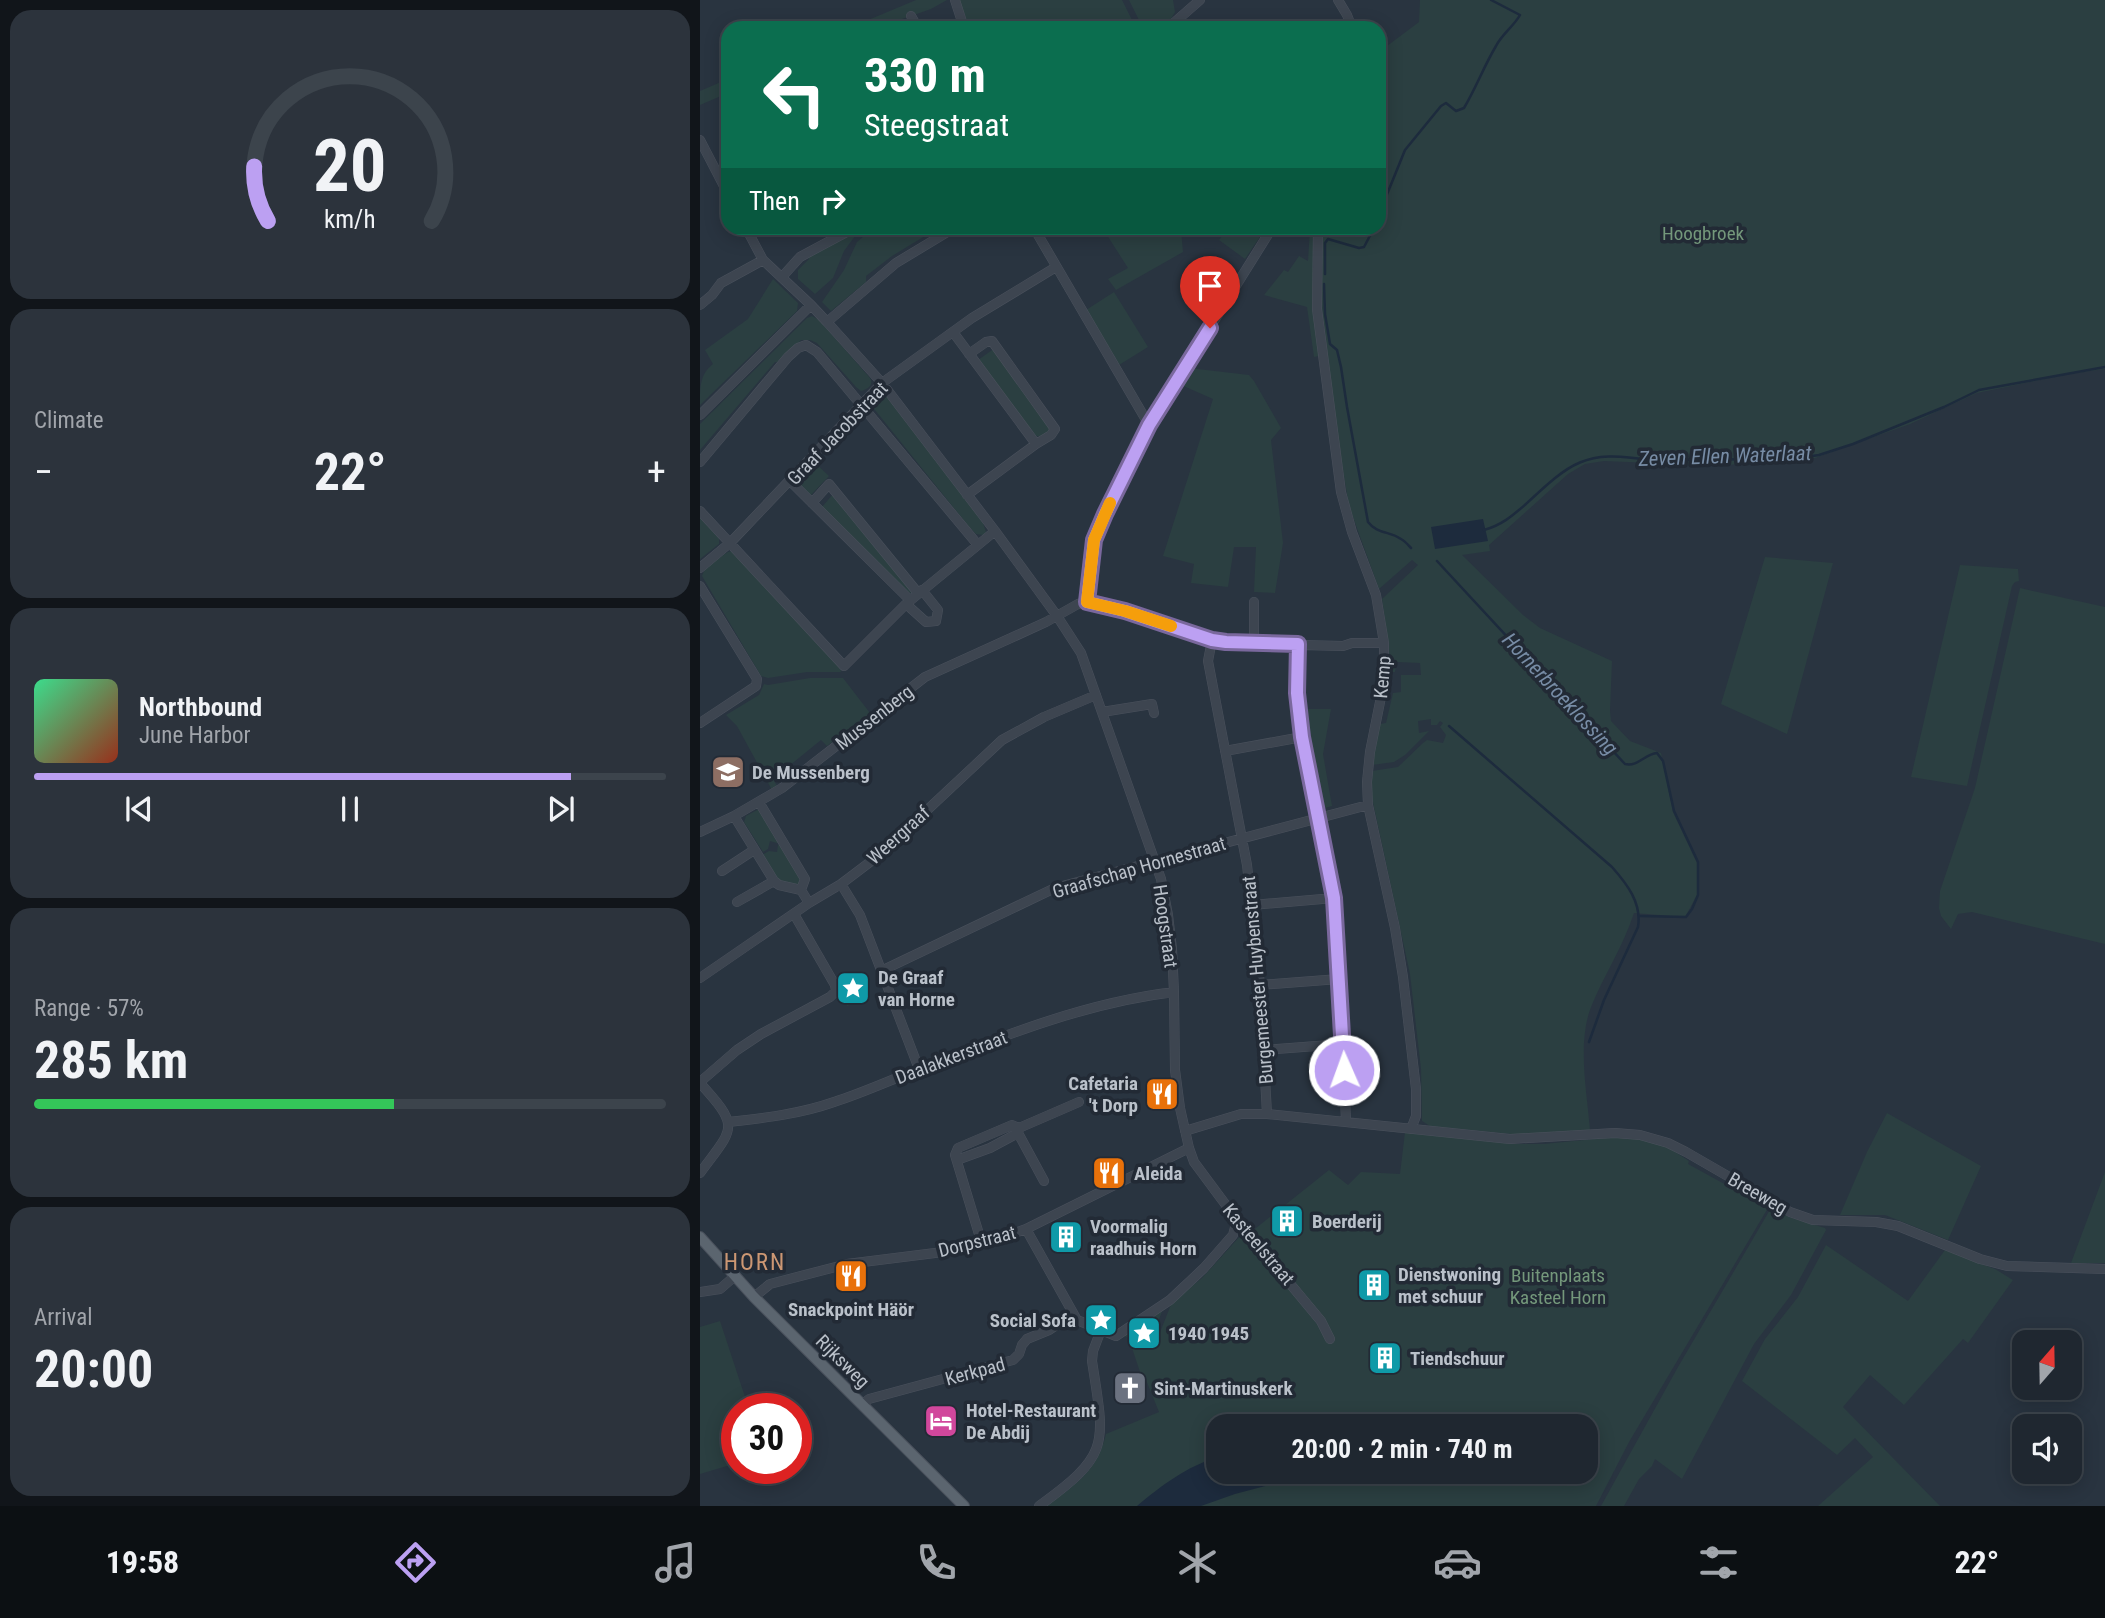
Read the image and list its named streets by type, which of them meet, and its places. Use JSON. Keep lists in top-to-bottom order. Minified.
{"streets":{"main road":["Rijksweg"],"street":["Graaf Jacobstraat","Kemp","Mussenberg","Weergraaf","Graafschap Hornestraat","Hoogstraat","Burgemeester Huybenstraat","Daalakkerstraat","Breeweg","Dorpstraat","Kasteelstraat","Kerkpad"]},"crossings":[["Graaf Jacobstraat","Hoogstraat"],["Kemp","Graafschap Hornestraat"],["Kemp","Breeweg"],["Mussenberg","Hoogstraat"],["Weergraaf","Hoogstraat"],["Graafschap Hornestraat","Hoogstraat"],["Graafschap Hornestraat","Burgemeester Huybenstraat"],["Hoogstraat","Daalakkerstraat"],["Hoogstraat","Breeweg"],["Hoogstraat","Dorpstraat"],["Hoogstraat","Kasteelstraat"],["Burgemeester Huybenstraat","Breeweg"],["Dorpstraat","Kasteelstraat"],["Dorpstraat","Rijksweg"],["Rijksweg","Kerkpad"]],"districts":["HORN"],"water":["Zeven Ellen Waterlaat","Hornerbroeklossing"],"parks":["Hoogbroek","Buitenplaats Kasteel Horn"],"places":{"school or university":["De Mussenberg"],"place":["De Graaf van Horne","Social Sofa","1940 1945"],"restaurant":["Cafetaria 't Dorp","Aleida","Snackpoint Häör"],"building":["Boerderij","Voormalig raadhuis Horn","Dienstwoning met schuur","Tiendschuur"],"church":["Sint-Martinuskerk"],"hotel":["Hotel-Restaurant De Abdij"]},"north":"top","page":{"turn":["330 m","Steegstraat"],"then":"Then","tile":["Climate",["Range · 57%","285 km"],["Arrival","20:00"]],"heat":["−","22°","+"],"song":["Northbound","June Harbor"],"limit":"30","trip":"20:00 · 2 min · 740 m","tabs":["19:58","22°"],"gauge":["20","km/h"]}}
